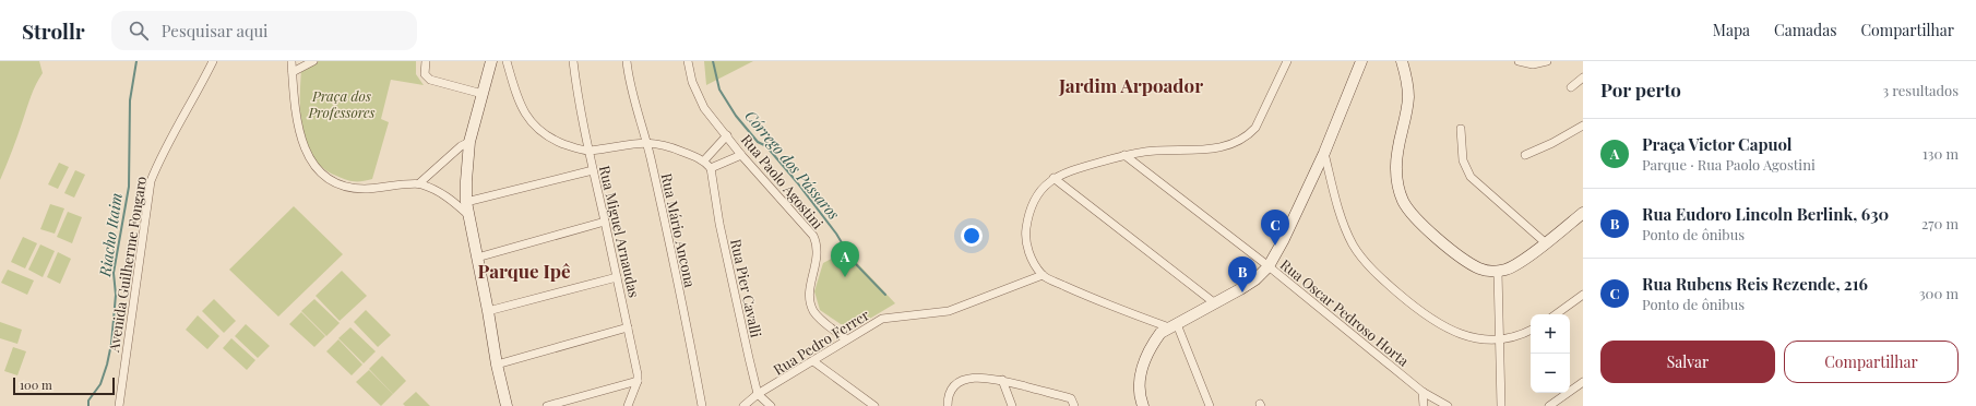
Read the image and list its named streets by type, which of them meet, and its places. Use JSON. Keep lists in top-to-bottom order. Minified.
{"streets":{"street":["Rua Paolo Agostini","Rua Mário Ancona","Rua Miguel Arnaudas","Avenida Guilherme Fongaro","Rua Pier Cavalli","Rua Oscar Pedroso Horta","Rua Pedro Ferrer"]},"crossings":[["Rua Paolo Agostini","Rua Pedro Ferrer"],["Rua Pier Cavalli","Rua Pedro Ferrer"]],"districts":["Jardim Arpoador","Parque Ipê"],"water":["Córrego dos Pássaros","Riacho Itaim"],"parks":["Praça dos Professores"],"scale_bar":"100 m","page":{"header":"Strollr","search":"Pesquisar aqui","nav":["Mapa","Camadas","Compartilhar"],"heading":["Por perto","3 resultados"],"list":[{"mark":"A","name":"Praça Victor Capuol","note":"Parque · Rua Paolo Agostini","value":"130 m"},{"mark":"B","name":"Rua Eudoro Lincoln Berlink, 630","note":"Ponto de ônibus","value":"270 m"},{"mark":"C","name":"Rua Rubens Reis Rezende, 216","note":"Ponto de ônibus","value":"300 m"}],"pins":["C","A","B"],"map_buttons":["+","−"],"buttons":["Salvar","Compartilhar"],"scale":"100 m"}}
